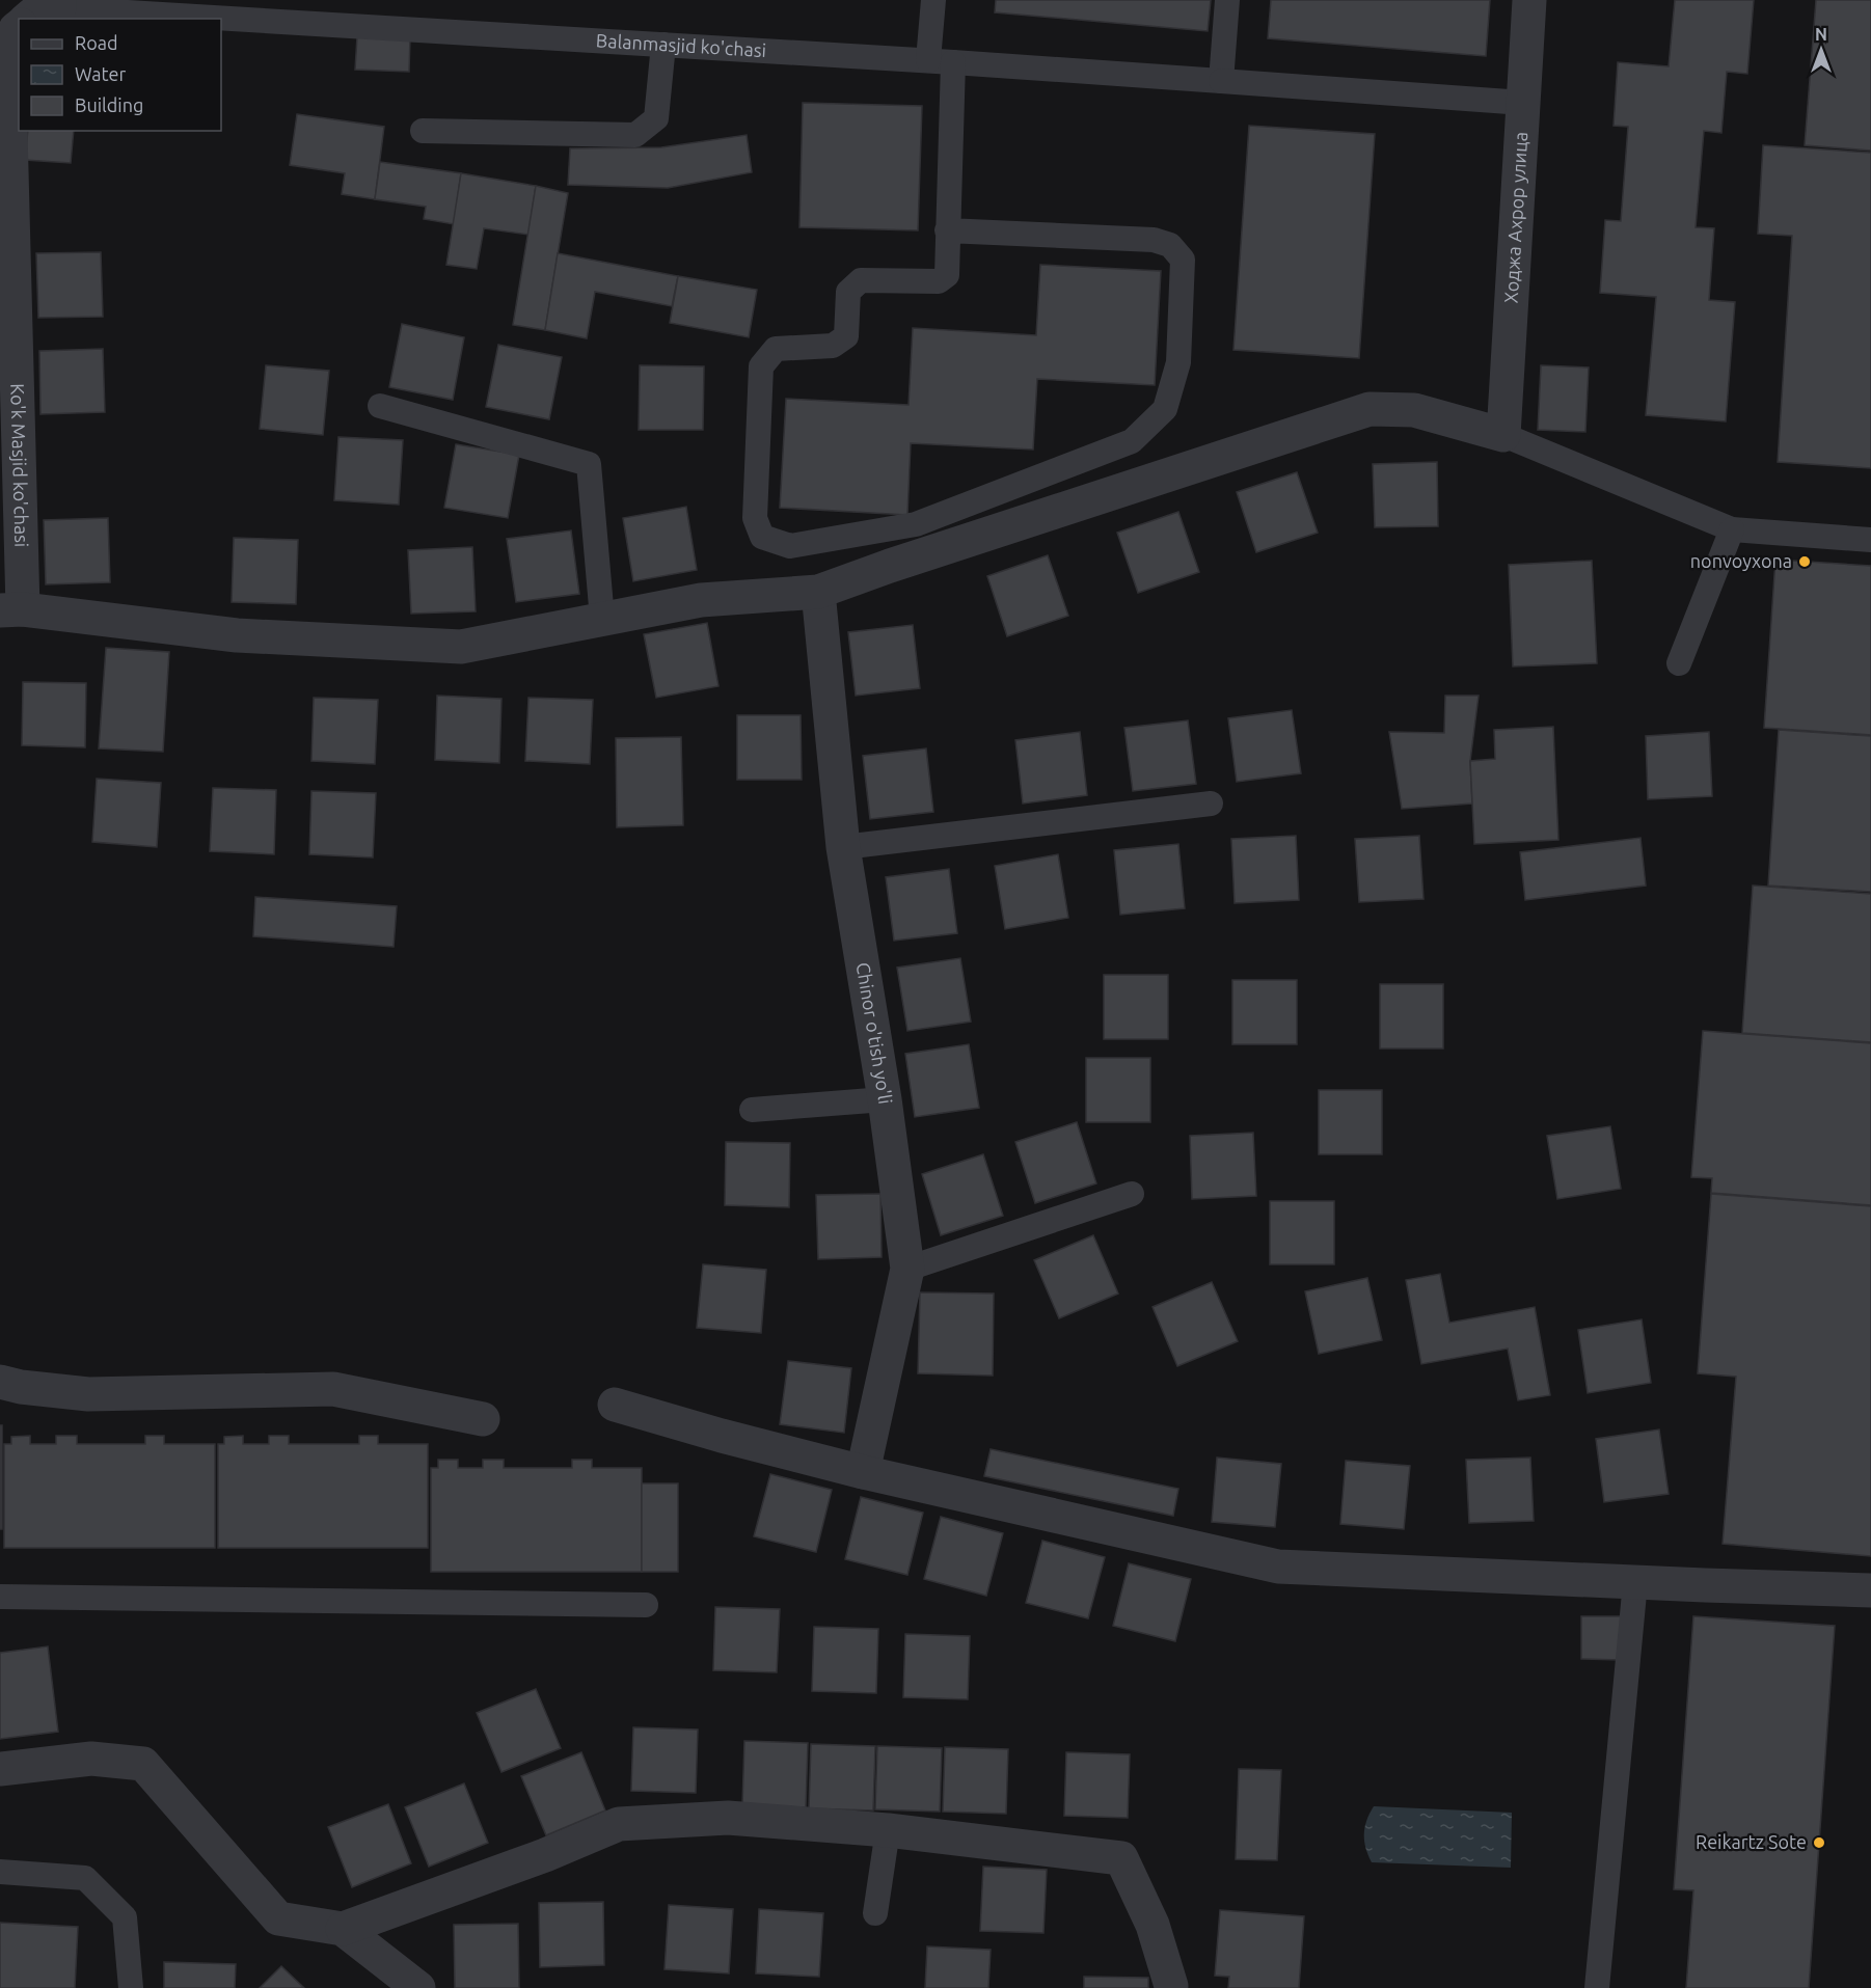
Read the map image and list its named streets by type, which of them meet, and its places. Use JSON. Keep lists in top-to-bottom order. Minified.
{"streets":{"street":["Ходжа Ахрор улица","Ko'k Masjid ko'chasi","Chinor o'tish yo'li"],"lane":["Balanmasjid ko'chasi"]},"crossings":[["Balanmasjid ko'chasi","Ходжа Ахрор улица"]],"places":["nonvoyxona","Reikartz Sote"],"legend":["Road","Water","Building"],"north":"top"}
